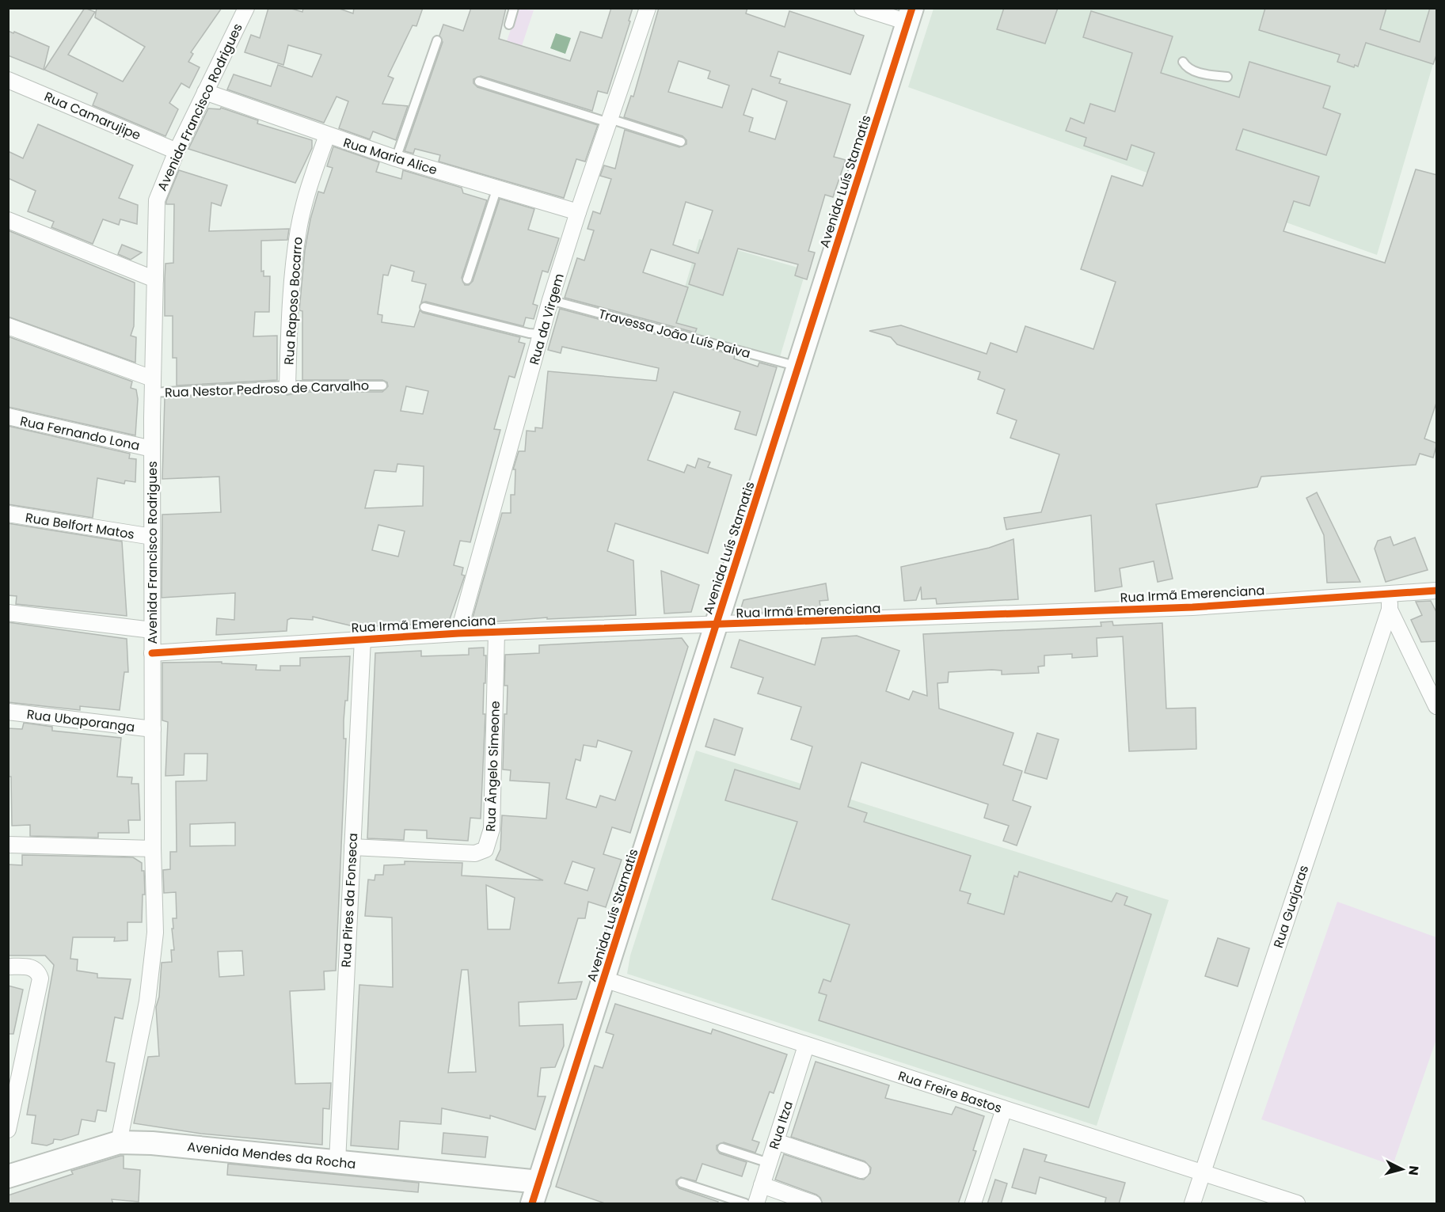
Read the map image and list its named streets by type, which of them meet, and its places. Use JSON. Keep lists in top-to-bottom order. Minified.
{"streets":{"main road":["Avenida Luís Stamatis","Avenida Mendes da Rocha"],"street":["Avenida Francisco Rodrigues","Rua Camarujipe","Rua Maria Alice","Rua Raposo Bocarro","Rua da Virgem","Rua Fernando Lona","Rua Belfort Matos","Rua Irmã Emerenciana","Rua Ubaporanga","Rua Ângelo Simeone","Rua Pires da Fonseca","Rua Guajaras","Rua Freire Bastos","Rua Itza"],"lane":["Travessa João Luís Paiva","Rua Nestor Pedroso de Carvalho"]},"crossings":[["Avenida Francisco Rodrigues","Rua Camarujipe"],["Avenida Francisco Rodrigues","Rua Maria Alice"],["Avenida Francisco Rodrigues","Rua Nestor Pedroso de Carvalho"],["Avenida Francisco Rodrigues","Rua Fernando Lona"],["Avenida Francisco Rodrigues","Rua Belfort Matos"],["Avenida Francisco Rodrigues","Rua Irmã Emerenciana"],["Avenida Francisco Rodrigues","Rua Ubaporanga"],["Avenida Francisco Rodrigues","Avenida Mendes da Rocha"],["Rua Maria Alice","Rua Raposo Bocarro"],["Rua Maria Alice","Rua da Virgem"],["Avenida Luís Stamatis","Travessa João Luís Paiva"],["Avenida Luís Stamatis","Rua Irmã Emerenciana"],["Avenida Luís Stamatis","Rua Freire Bastos"],["Avenida Luís Stamatis","Avenida Mendes da Rocha"],["Rua Raposo Bocarro","Rua Nestor Pedroso de Carvalho"],["Rua da Virgem","Travessa João Luís Paiva"],["Rua da Virgem","Rua Irmã Emerenciana"],["Rua Irmã Emerenciana","Rua Ângelo Simeone"],["Rua Irmã Emerenciana","Rua Pires da Fonseca"],["Rua Irmã Emerenciana","Rua Guajaras"],["Rua Ângelo Simeone","Rua Pires da Fonseca"],["Rua Pires da Fonseca","Avenida Mendes da Rocha"],["Rua Guajaras","Rua Freire Bastos"],["Rua Freire Bastos","Rua Itza"]],"north":"right"}
